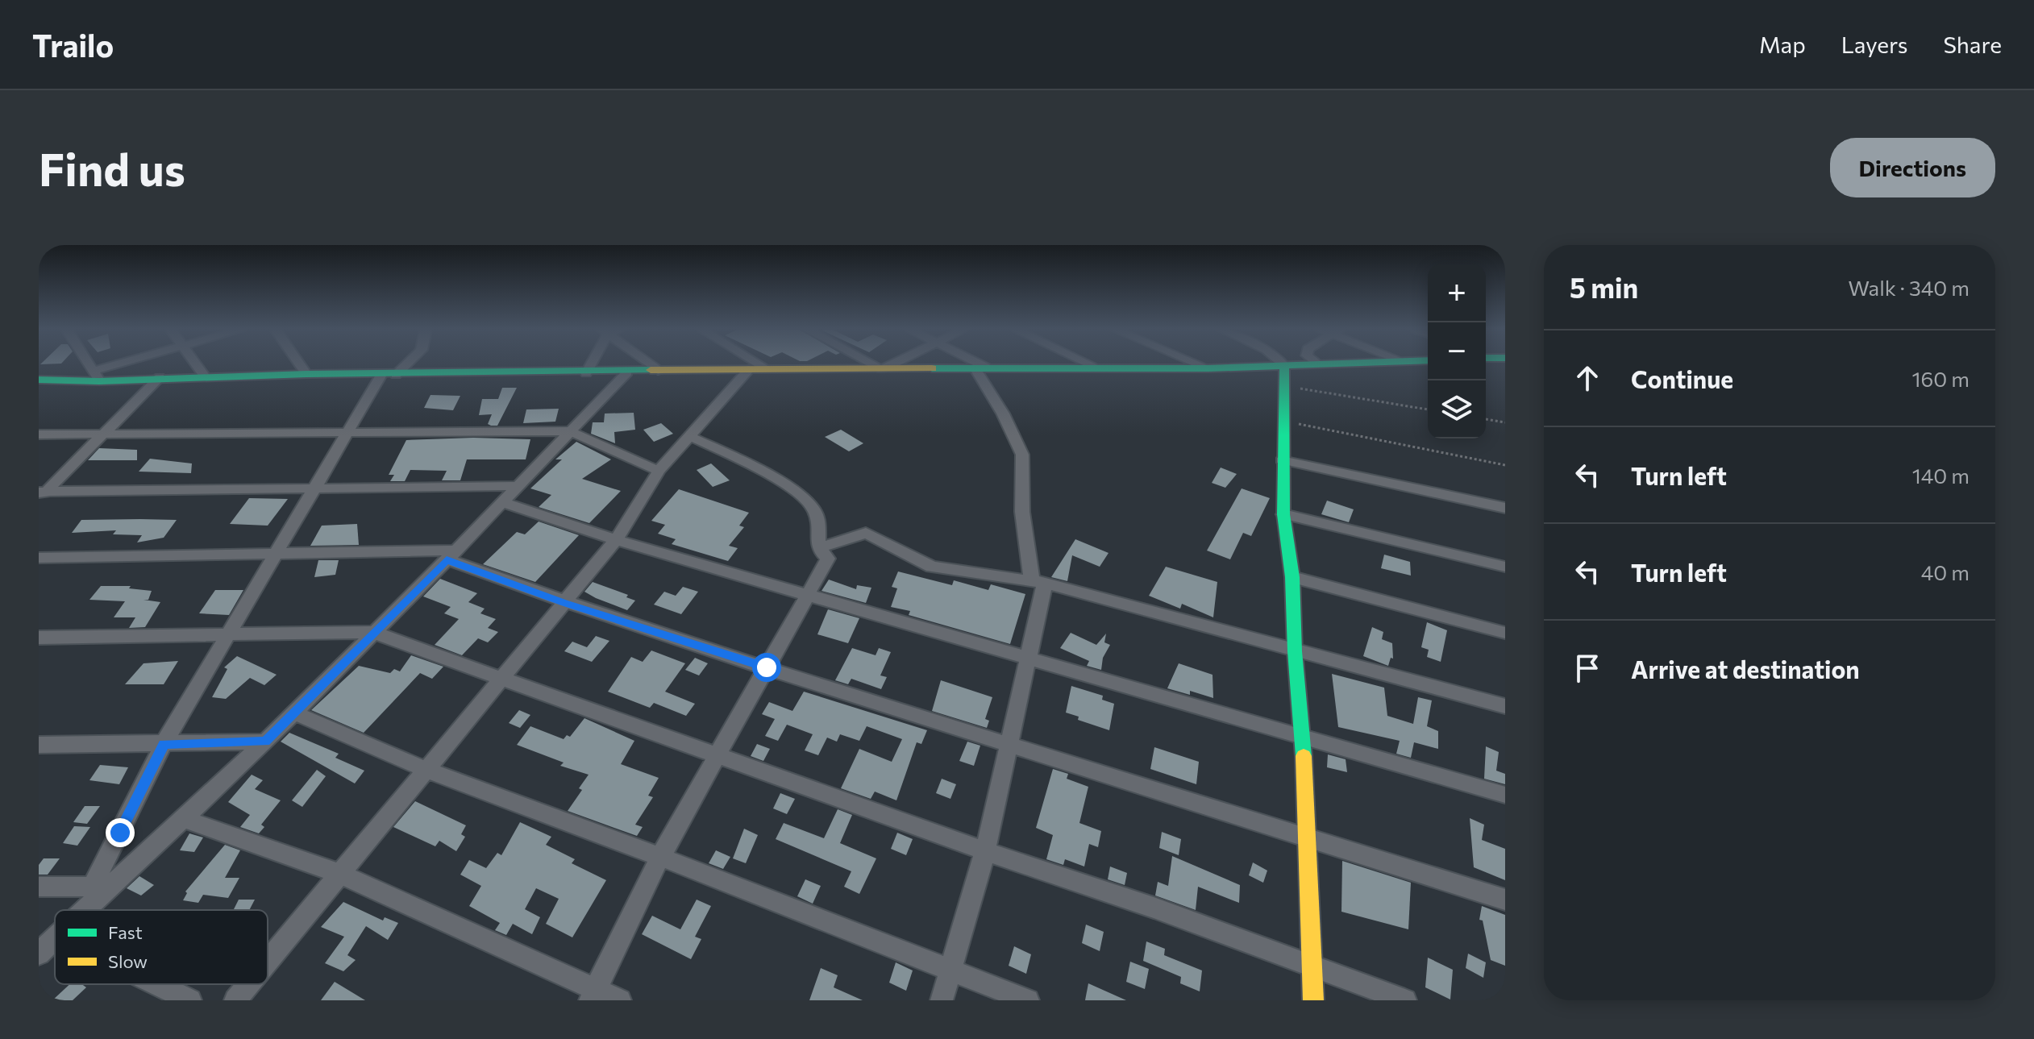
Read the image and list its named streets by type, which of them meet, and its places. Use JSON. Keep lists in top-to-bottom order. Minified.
{"legend":["Fast","Slow"],"page":{"header":"Trailo","nav":["Map","Layers","Share"],"buttons":"Directions","title":"Find us","heading":["5 min","Walk · 340 m"],"map_buttons":["+","−"],"list":[["Continue","160 m"],["Turn left","140 m"],["Turn left","40 m"],"Arrive at destination"]}}
